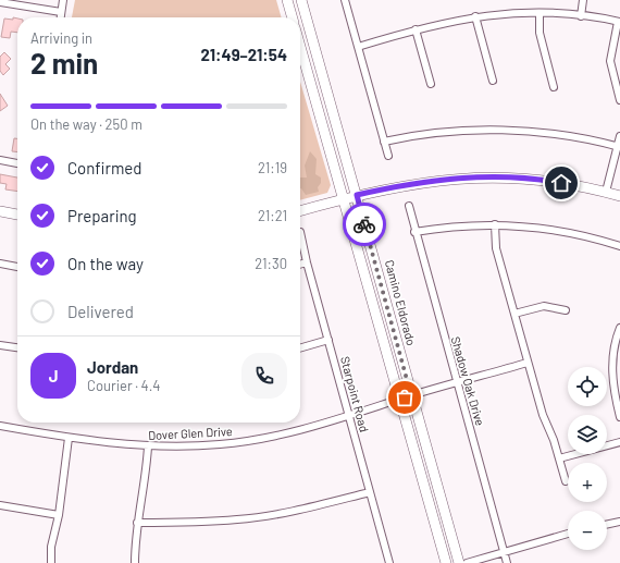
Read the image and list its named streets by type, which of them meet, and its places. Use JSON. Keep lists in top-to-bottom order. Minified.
{"streets":{"main road":["Camino Eldorado"],"street":["Shadow Oak Drive","Starpoint Road","Dover Glen Drive"]},"crossings":[["Camino Eldorado","Dover Glen Drive"],["Shadow Oak Drive","Dover Glen Drive"],["Starpoint Road","Dover Glen Drive"]],"page":{"heading":["2 min","Arriving in","21:49–21:54"],"panel":["Jordan","Courier · 4.4"],"bar":"On the way · 250 m","list":[["Confirmed","21:19"],["Preparing","21:21"],["On the way","21:30"],"Delivered"],"round":"J","map_buttons":["+","−"]}}
